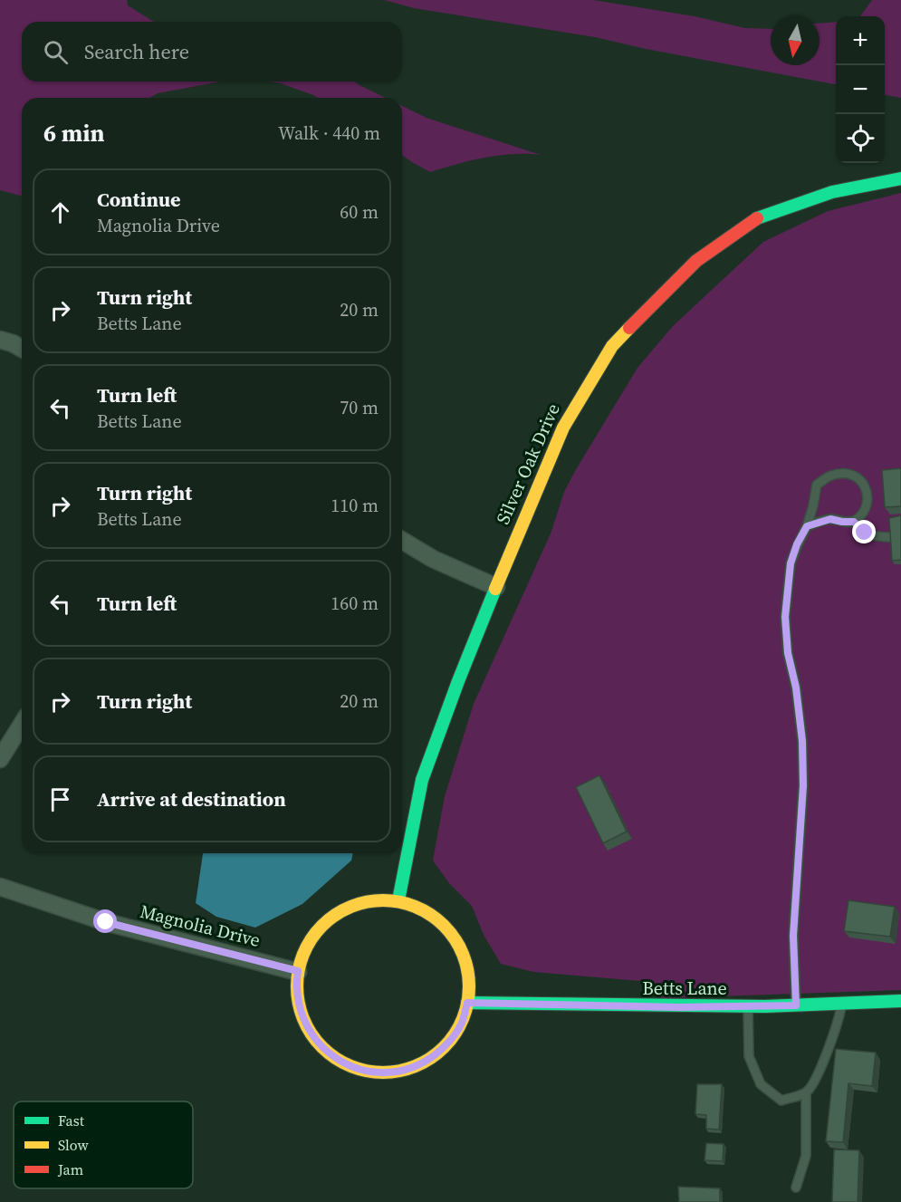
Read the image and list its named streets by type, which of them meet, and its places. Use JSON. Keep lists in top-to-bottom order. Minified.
{"streets":{"street":["Silver Oak Drive","Magnolia Drive","Betts Lane"]},"crossings":[["Silver Oak Drive","Magnolia Drive"],["Silver Oak Drive","Betts Lane"],["Magnolia Drive","Betts Lane"]],"legend":["Fast","Slow","Jam"],"north":"bottom","page":{"map_buttons":["+","−"],"search":"Search here","heading":["6 min","Walk · 440 m"],"list":[["Continue","Magnolia Drive","60 m"],["Turn right","Betts Lane","20 m"],["Turn left","Betts Lane","70 m"],["Turn right","Betts Lane","110 m"],["Turn left","160 m"],["Turn right","20 m"],"Arrive at destination"]}}
